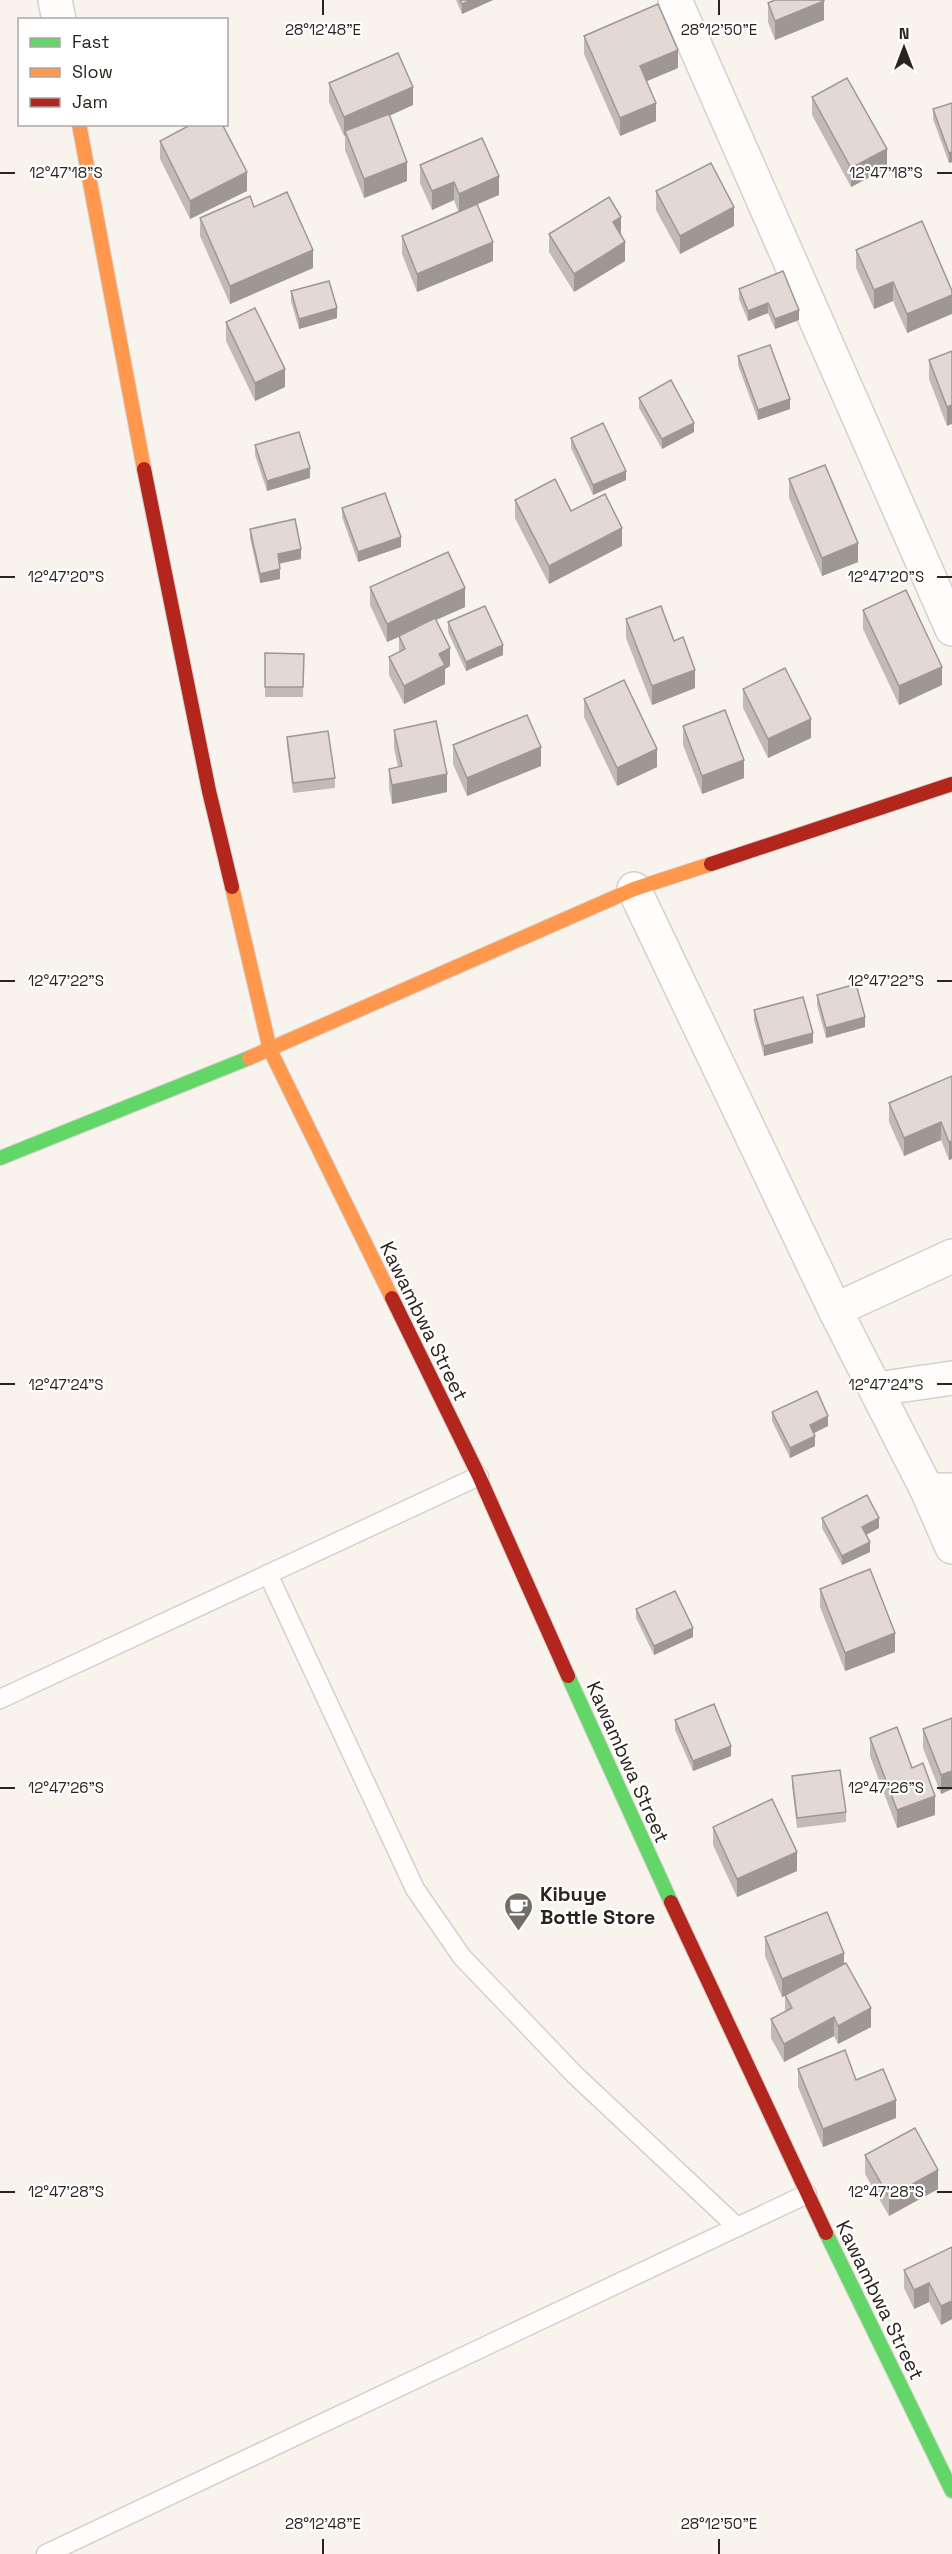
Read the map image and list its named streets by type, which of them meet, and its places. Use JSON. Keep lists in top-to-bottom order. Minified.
{"streets":{"street":["Kawambwa Street"]},"places":{"cafe":["Kibuye Bottle Store"]},"legend":["Fast","Slow","Jam"],"north":"top","coordinates":["28°12'48\"E","28°12'50\"E","12°47'18\"S","12°47'20\"S","12°47'22\"S","12°47'24\"S","12°47'26\"S","12°47'28\"S"]}
